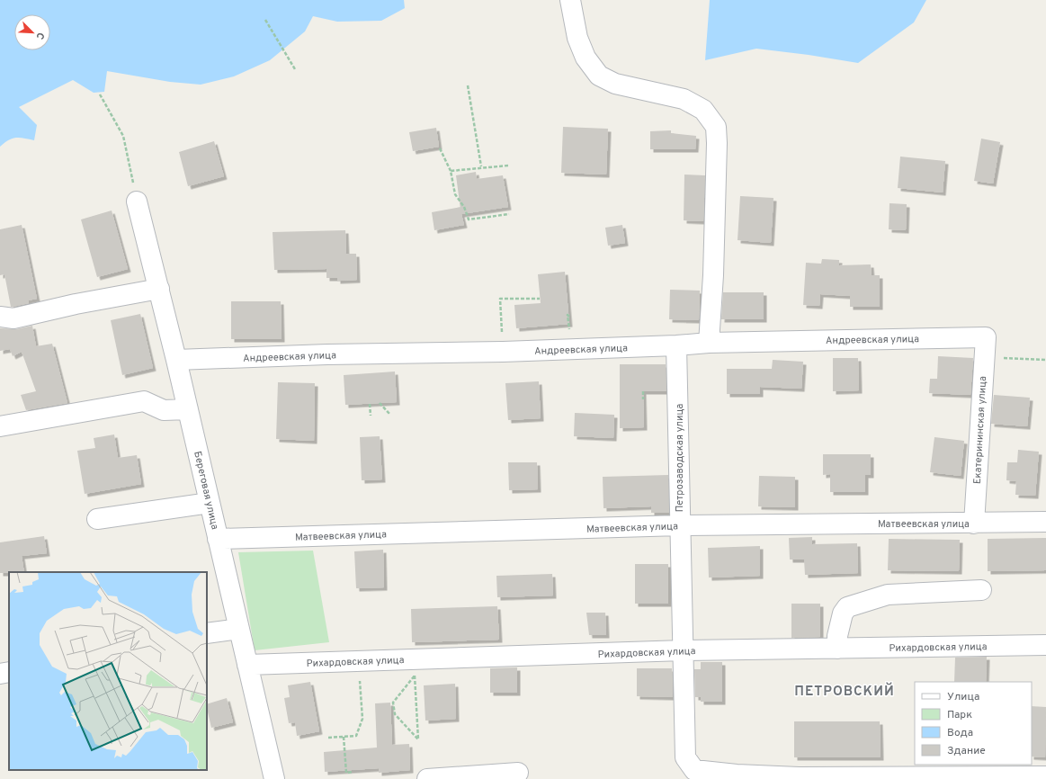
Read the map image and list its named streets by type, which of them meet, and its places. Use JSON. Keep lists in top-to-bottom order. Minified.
{"streets":{"street":["Андреевская улица","Екатерининская улица","Петрозаводская улица","Береговая улица","Матвеевская улица","Рихардовская улица"]},"crossings":[["Андреевская улица","Екатерининская улица"],["Андреевская улица","Петрозаводская улица"],["Андреевская улица","Береговая улица"],["Екатерининская улица","Матвеевская улица"],["Петрозаводская улица","Матвеевская улица"],["Петрозаводская улица","Рихардовская улица"],["Береговая улица","Матвеевская улица"],["Береговая улица","Рихардовская улица"]],"districts":["ПЕТРОВСКИЙ"],"legend":["Улица","Парк","Вода","Здание"],"north":"bottom right"}
